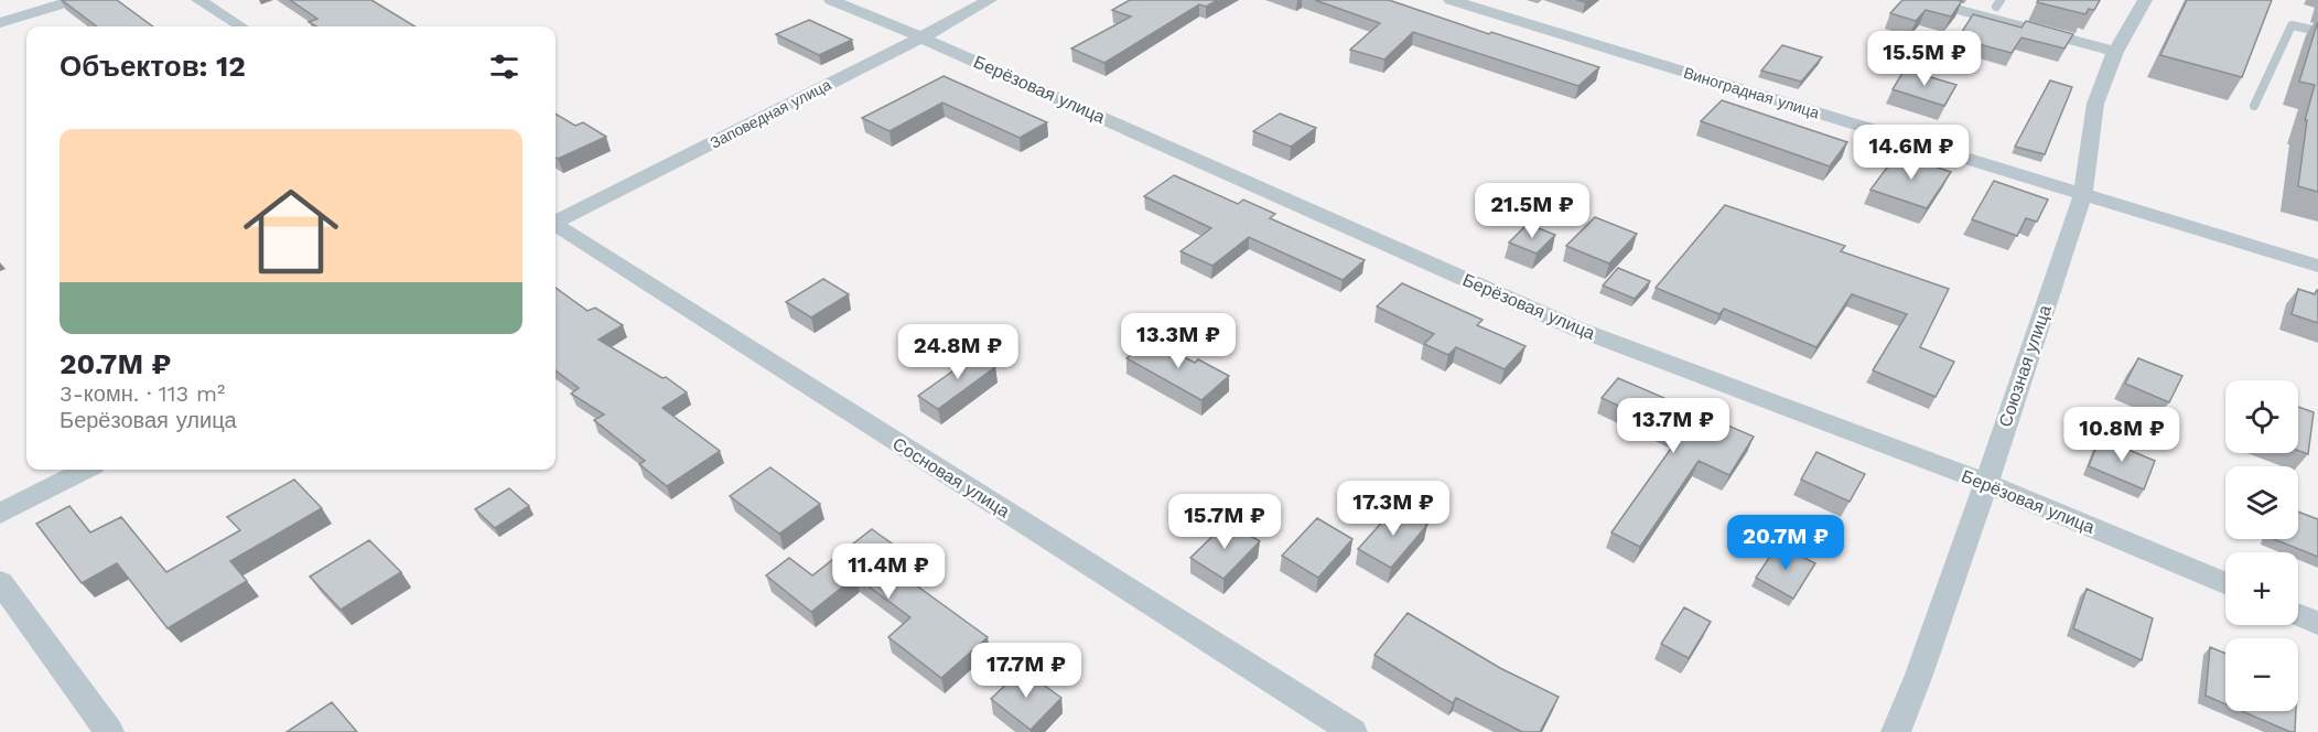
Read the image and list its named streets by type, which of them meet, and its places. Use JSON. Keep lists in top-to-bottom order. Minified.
{"streets":{"street":["Берёзовая улица","Виноградная улица","Заповедная улица","Союзная улица","Сосновая улица"]},"crossings":[["Берёзовая улица","Заповедная улица"],["Берёзовая улица","Союзная улица"],["Виноградная улица","Союзная улица"]],"page":{"heading":"Объектов: 12","price":["15.5M ₽","14.6M ₽","21.5M ₽","13.3M ₽","24.8M ₽","13.7M ₽","10.8M ₽","17.3M ₽","15.7M ₽","20.7M ₽","11.4M ₽","17.7M ₽"],"list":[{"name":"20.7M ₽","note":"3-комн. · 113 m² · Берёзовая улица"}],"map_buttons":["+","−"]}}
